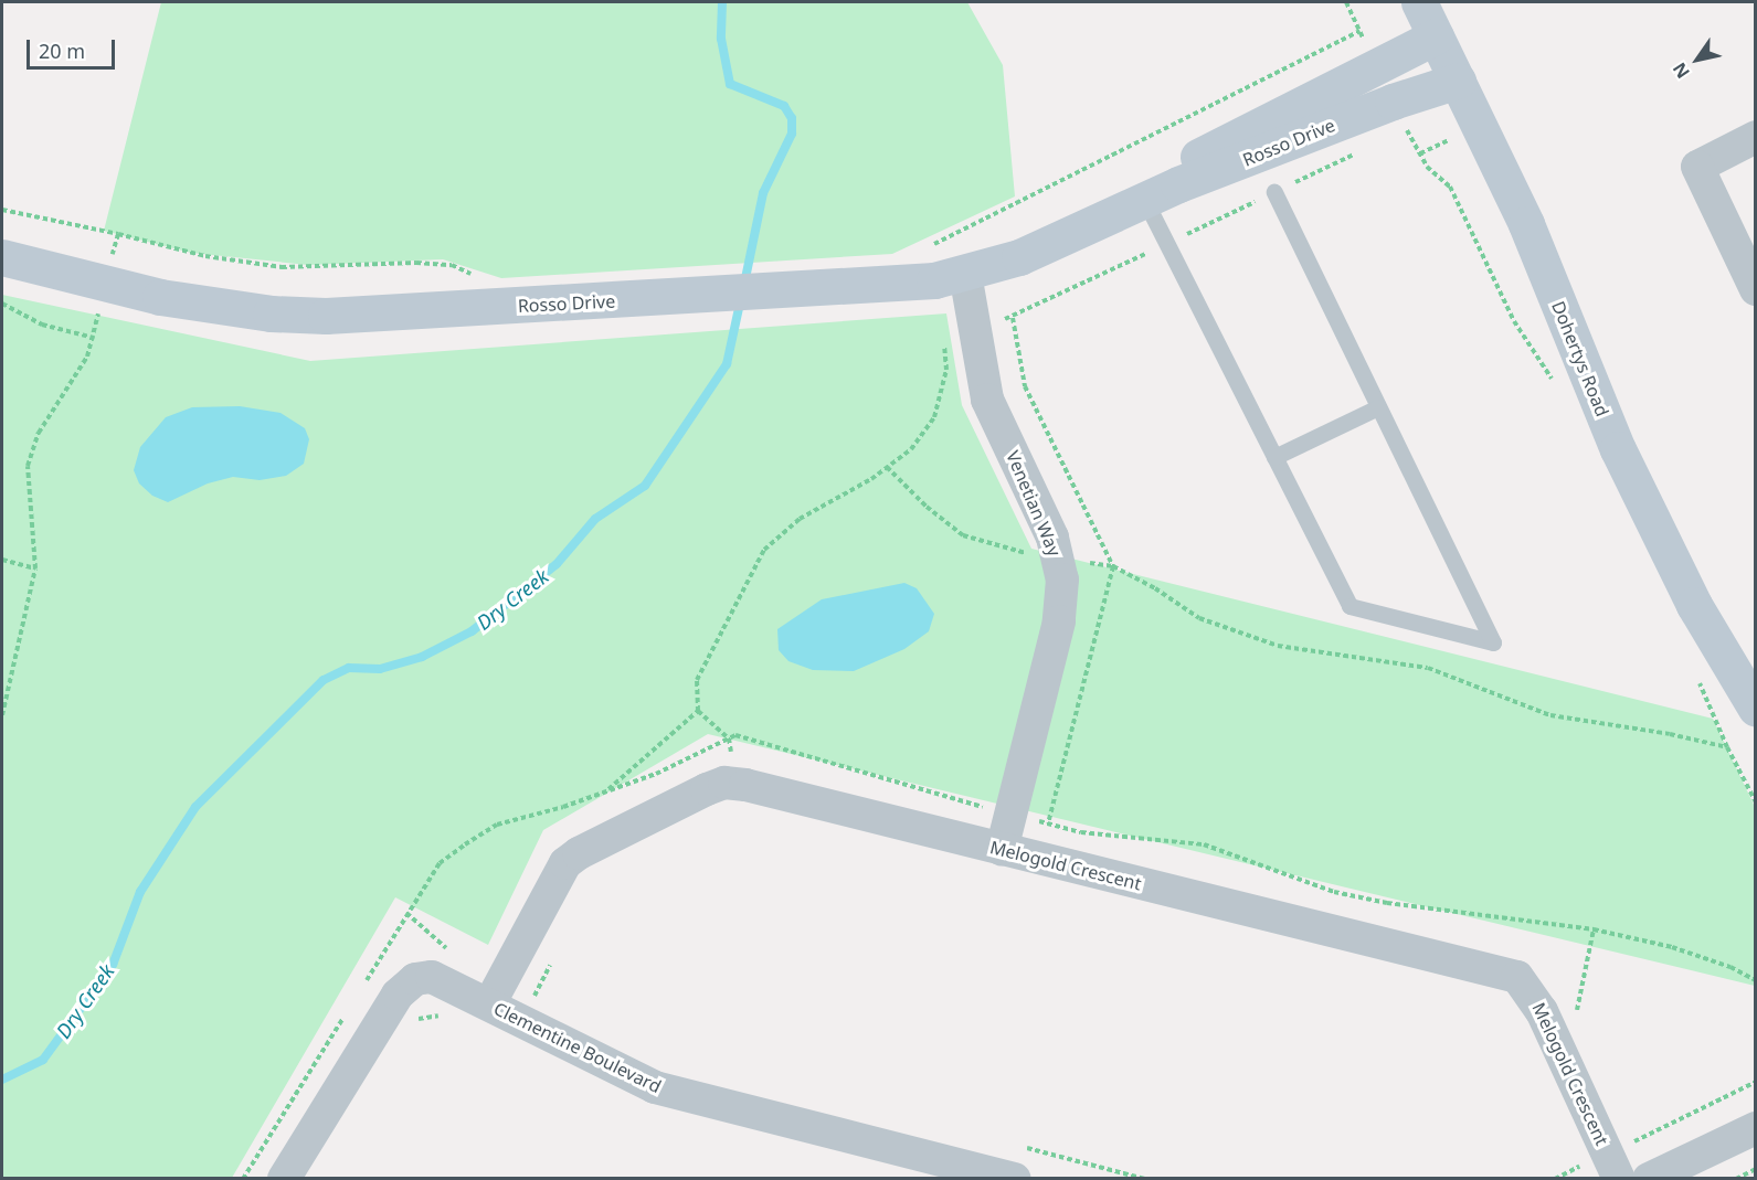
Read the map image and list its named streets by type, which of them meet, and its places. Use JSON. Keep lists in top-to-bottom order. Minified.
{"streets":{"street":["Rosso Drive","Dohertys Road","Venetian Way","Melogold Crescent","Clementine Boulevard"]},"crossings":[["Rosso Drive","Dohertys Road"],["Rosso Drive","Venetian Way"],["Venetian Way","Melogold Crescent"],["Melogold Crescent","Clementine Boulevard"]],"water":["Dry Creek"],"scale_bar":"20 m","north":"bottom left"}
